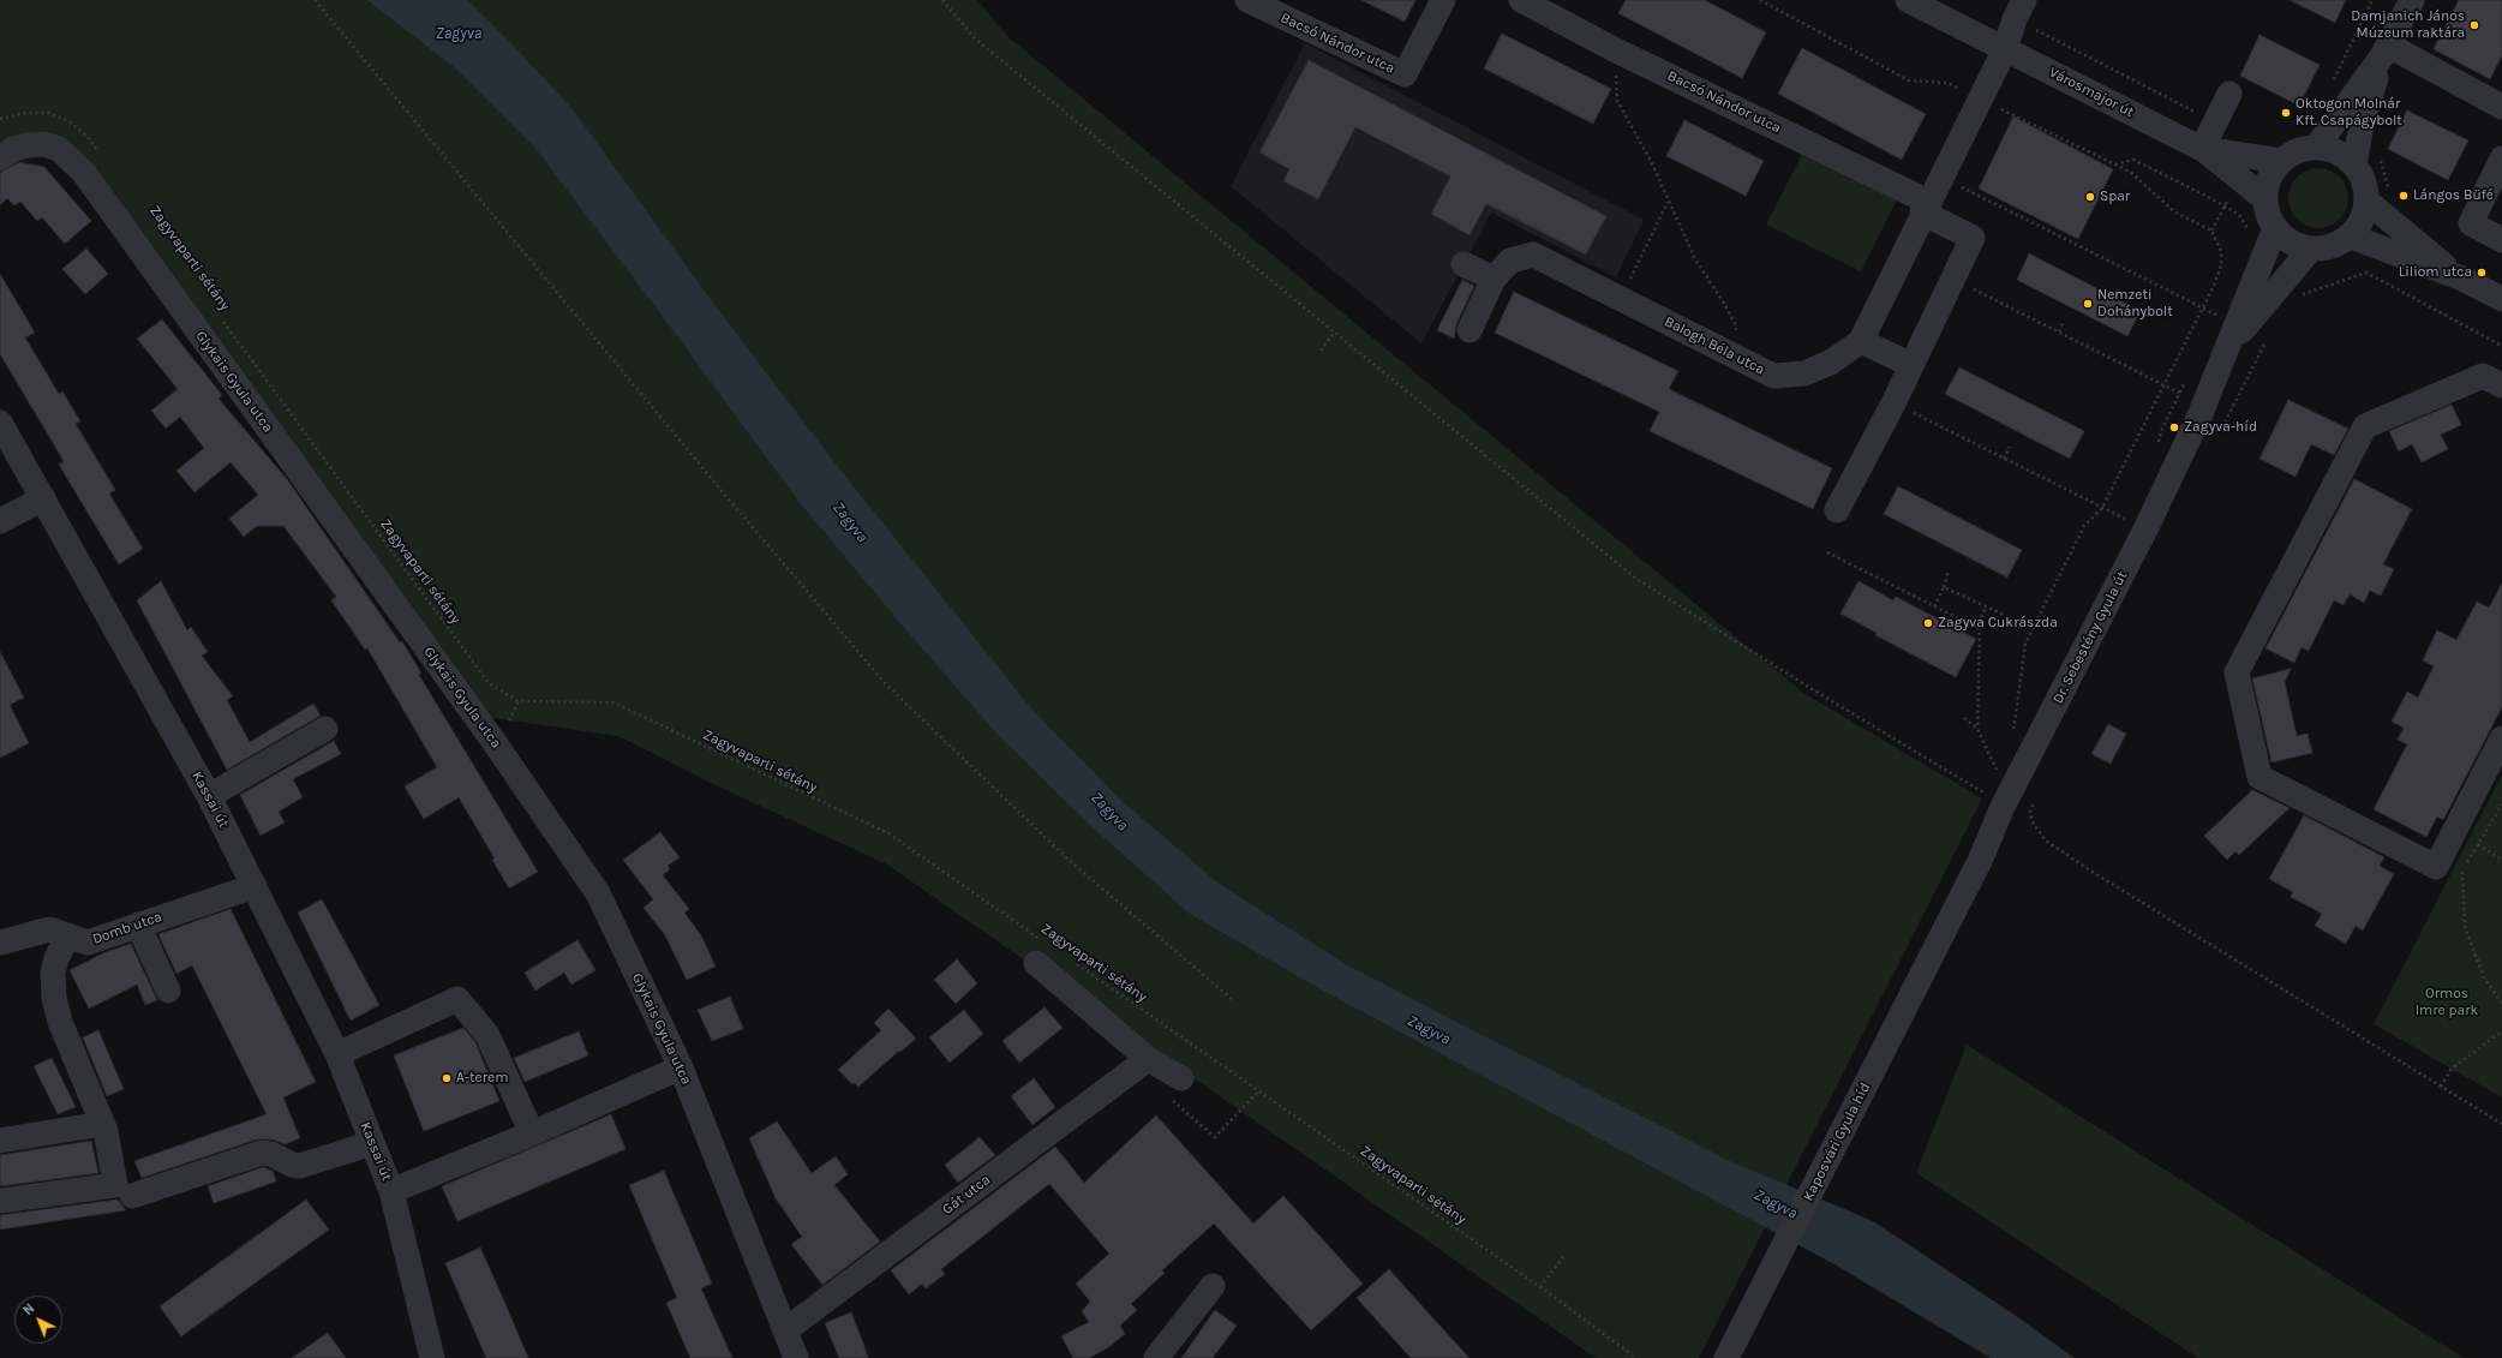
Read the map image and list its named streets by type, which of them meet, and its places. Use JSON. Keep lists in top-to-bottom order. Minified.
{"streets":{"street":["Bacsó Nándor utca","Városmajor út","Balogh Béla utca","Glykais Gyula utca","Dr. Sebestény Gyula út","Kassai út","Domb utca","Kaposvári Gyula híd","Gát utca"],"path":["Zagyvaparti sétány"]},"crossings":[["Bacsó Nándor utca","Balogh Béla utca"],["Városmajor út","Balogh Béla utca"],["Glykais Gyula utca","Kassai út"],["Glykais Gyula utca","Gát utca"],["Dr. Sebestény Gyula út","Kaposvári Gyula híd"],["Kassai út","Domb utca"]],"water":["Zagyva"],"parks":["Ormos Imre park"],"places":["Damjanich János Múzeum raktára","Oktogon Molnár Kft. Csapágybolt","Lángos Büfé","Spar","Liliom utca","Nemzeti Dohánybolt","Zagyva-híd","Zagyva Cukrászda","A-terem"],"north":"top left"}
